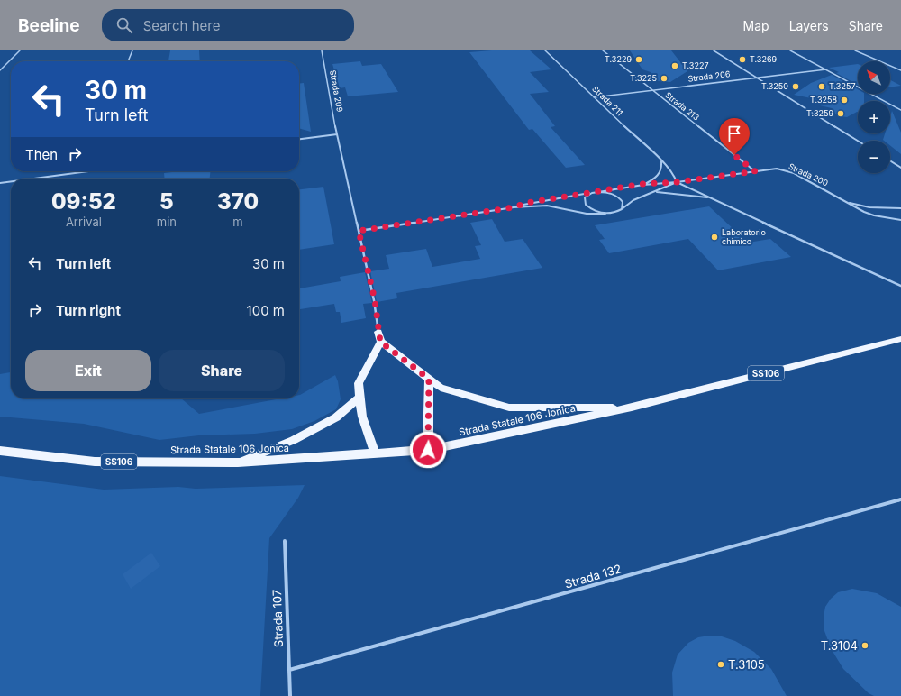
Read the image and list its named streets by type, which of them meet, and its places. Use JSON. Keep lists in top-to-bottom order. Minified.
{"streets":{"main road":["SS106","Strada Statale 106 Jonica"],"lane":["Strada 206","Strada 209","Strada 211","Strada 213","Strada 200","Strada 132","Strada 107"]},"crossings":[["Strada 206","Strada 211"],["Strada 206","Strada 213"],["Strada 211","Strada 200"],["Strada 213","Strada 200"],["Strada 132","Strada 107"]],"places":["T.3229","T.3269","T.3227","T.3225","T.3250","T.3257","T.3258","T.3259","Laboratorio chimico","T.3104","T.3105"],"north":"top left","page":{"header":"Beeline","search":"Search here","nav":["Map","Layers","Share"],"map_buttons":["+","−"],"turn":["30 m","Turn left"],"then":"Then","eta":["09:52","Arrival","5","min","370","m"],"list":[{"name":"Turn left","value":"30 m"},{"name":"Turn right","value":"100 m"}],"buttons":["Exit","Share"]}}
